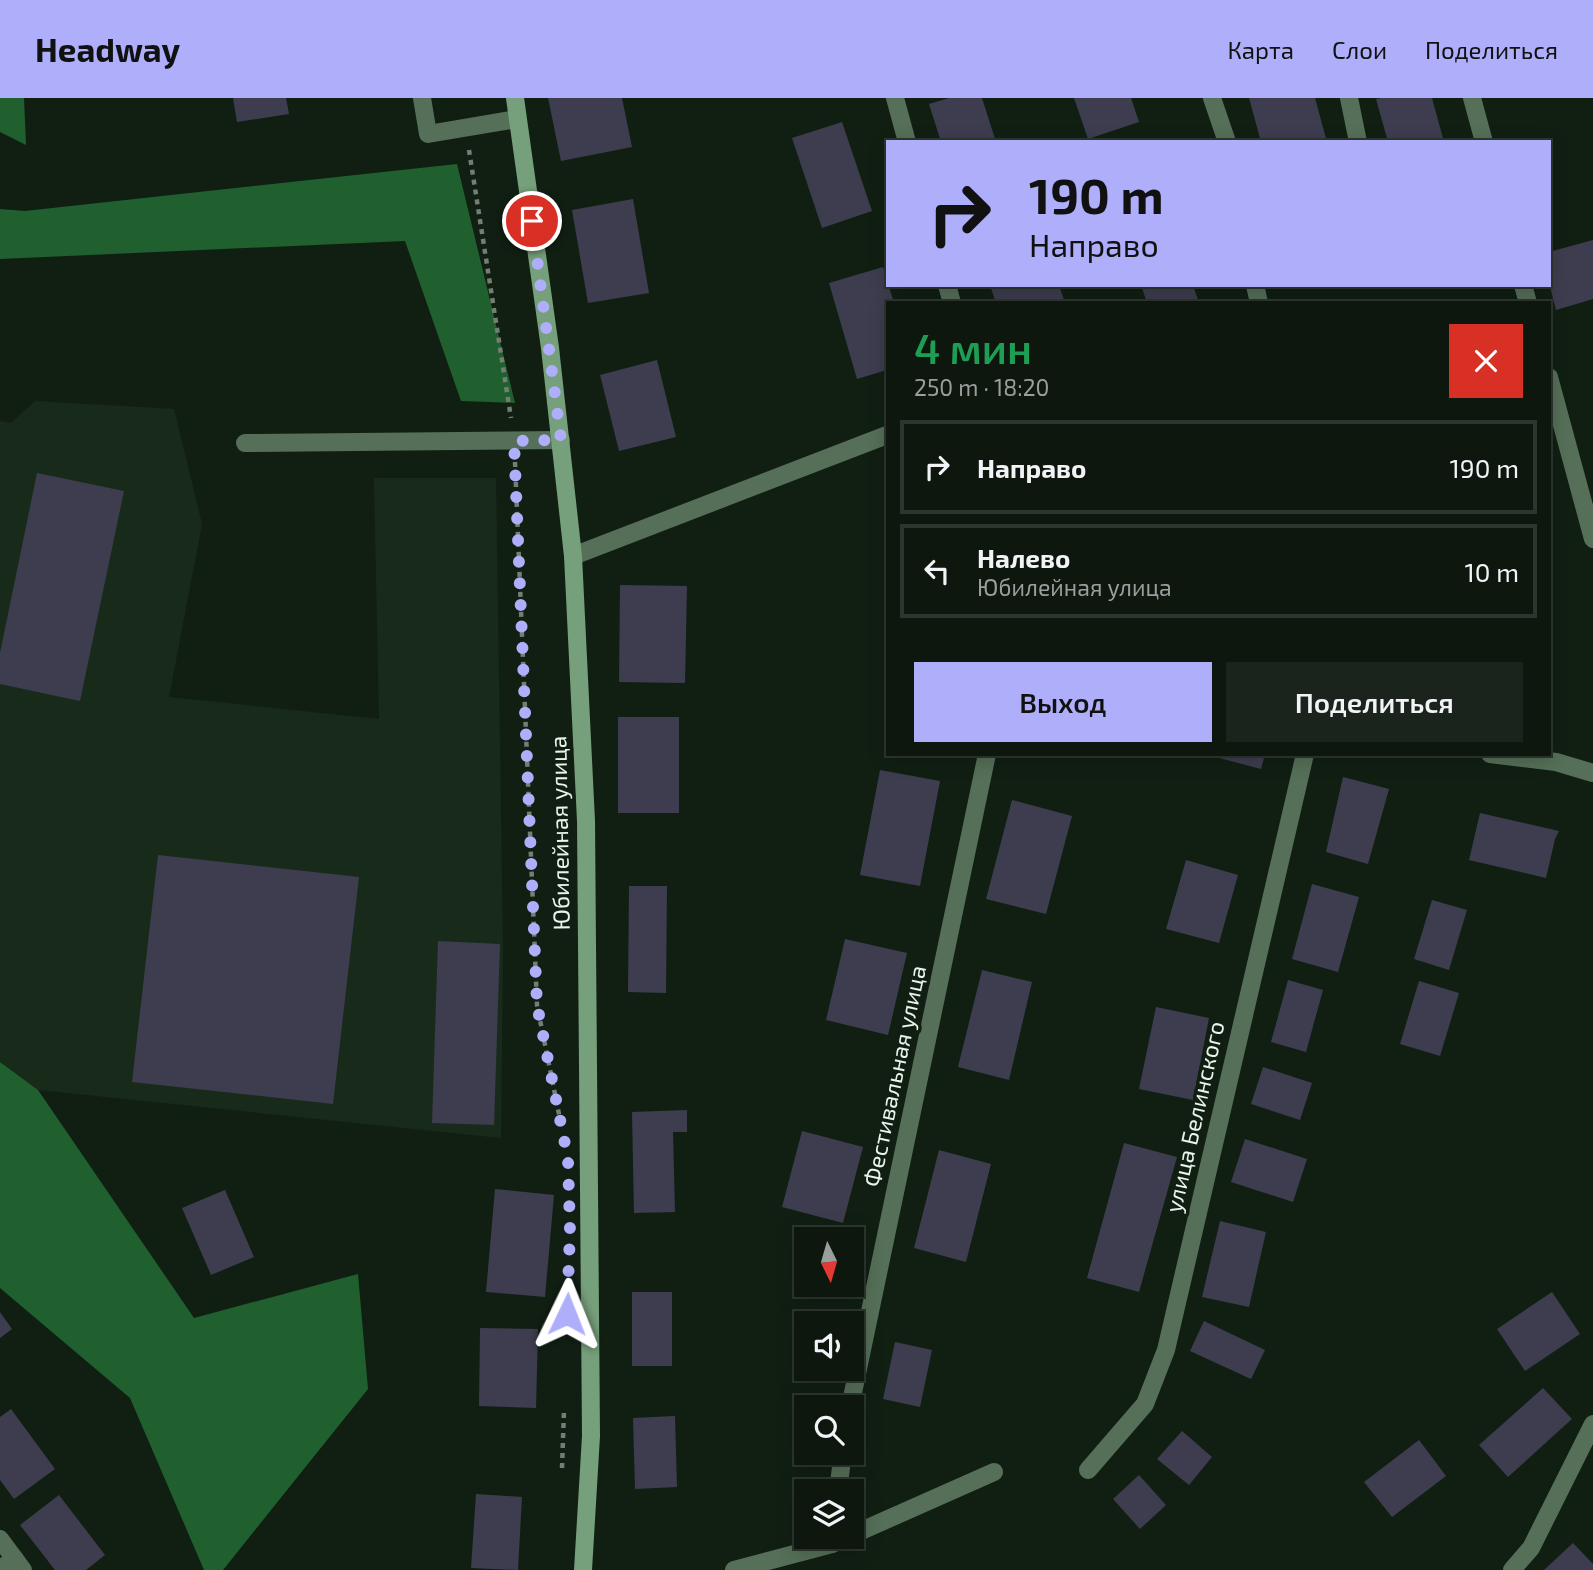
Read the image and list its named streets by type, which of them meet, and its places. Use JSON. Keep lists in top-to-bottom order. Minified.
{"streets":{"street":["Юбилейная улица","Фестивальная улица","улица Белинского"]},"north":"bottom","page":{"header":"Headway","nav":["Карта","Слои","Поделиться"],"turn":["190 m","Направо"],"heading":["4 мин","250 m · 18:20"],"list":[{"name":"Направо","value":"190 m"},{"name":"Налево","note":"Юбилейная улица","value":"10 m"}],"buttons":["Выход","Поделиться"]}}
